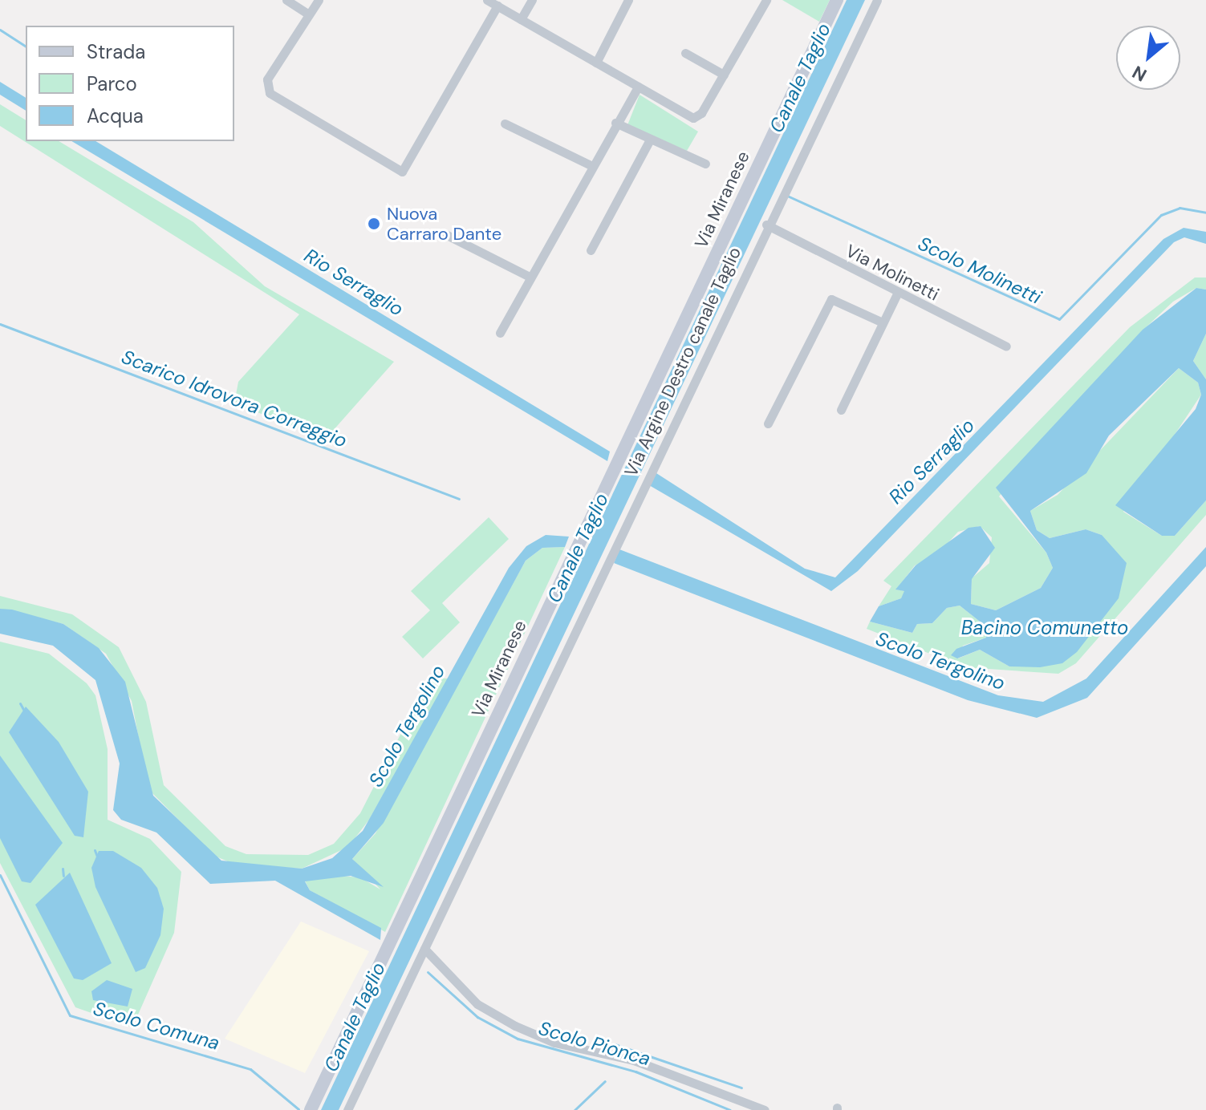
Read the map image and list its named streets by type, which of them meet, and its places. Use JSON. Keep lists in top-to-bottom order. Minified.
{"streets":{"main road":["Via Miranese"],"street":["Via Molinetti","Via Argine Destro canale Taglio"]},"crossings":[["Via Molinetti","Via Argine Destro canale Taglio"]],"water":["Canale Taglio","Scolo Molinetti","Rio Serraglio","Scarico Idrovora Correggio","Bacino Comunetto","Scolo Tergolino","Scolo Comuna","Scolo Pionca"],"places":["Nuova Carraro Dante"],"legend":["Strada","Parco","Acqua"],"north":"bottom left"}
